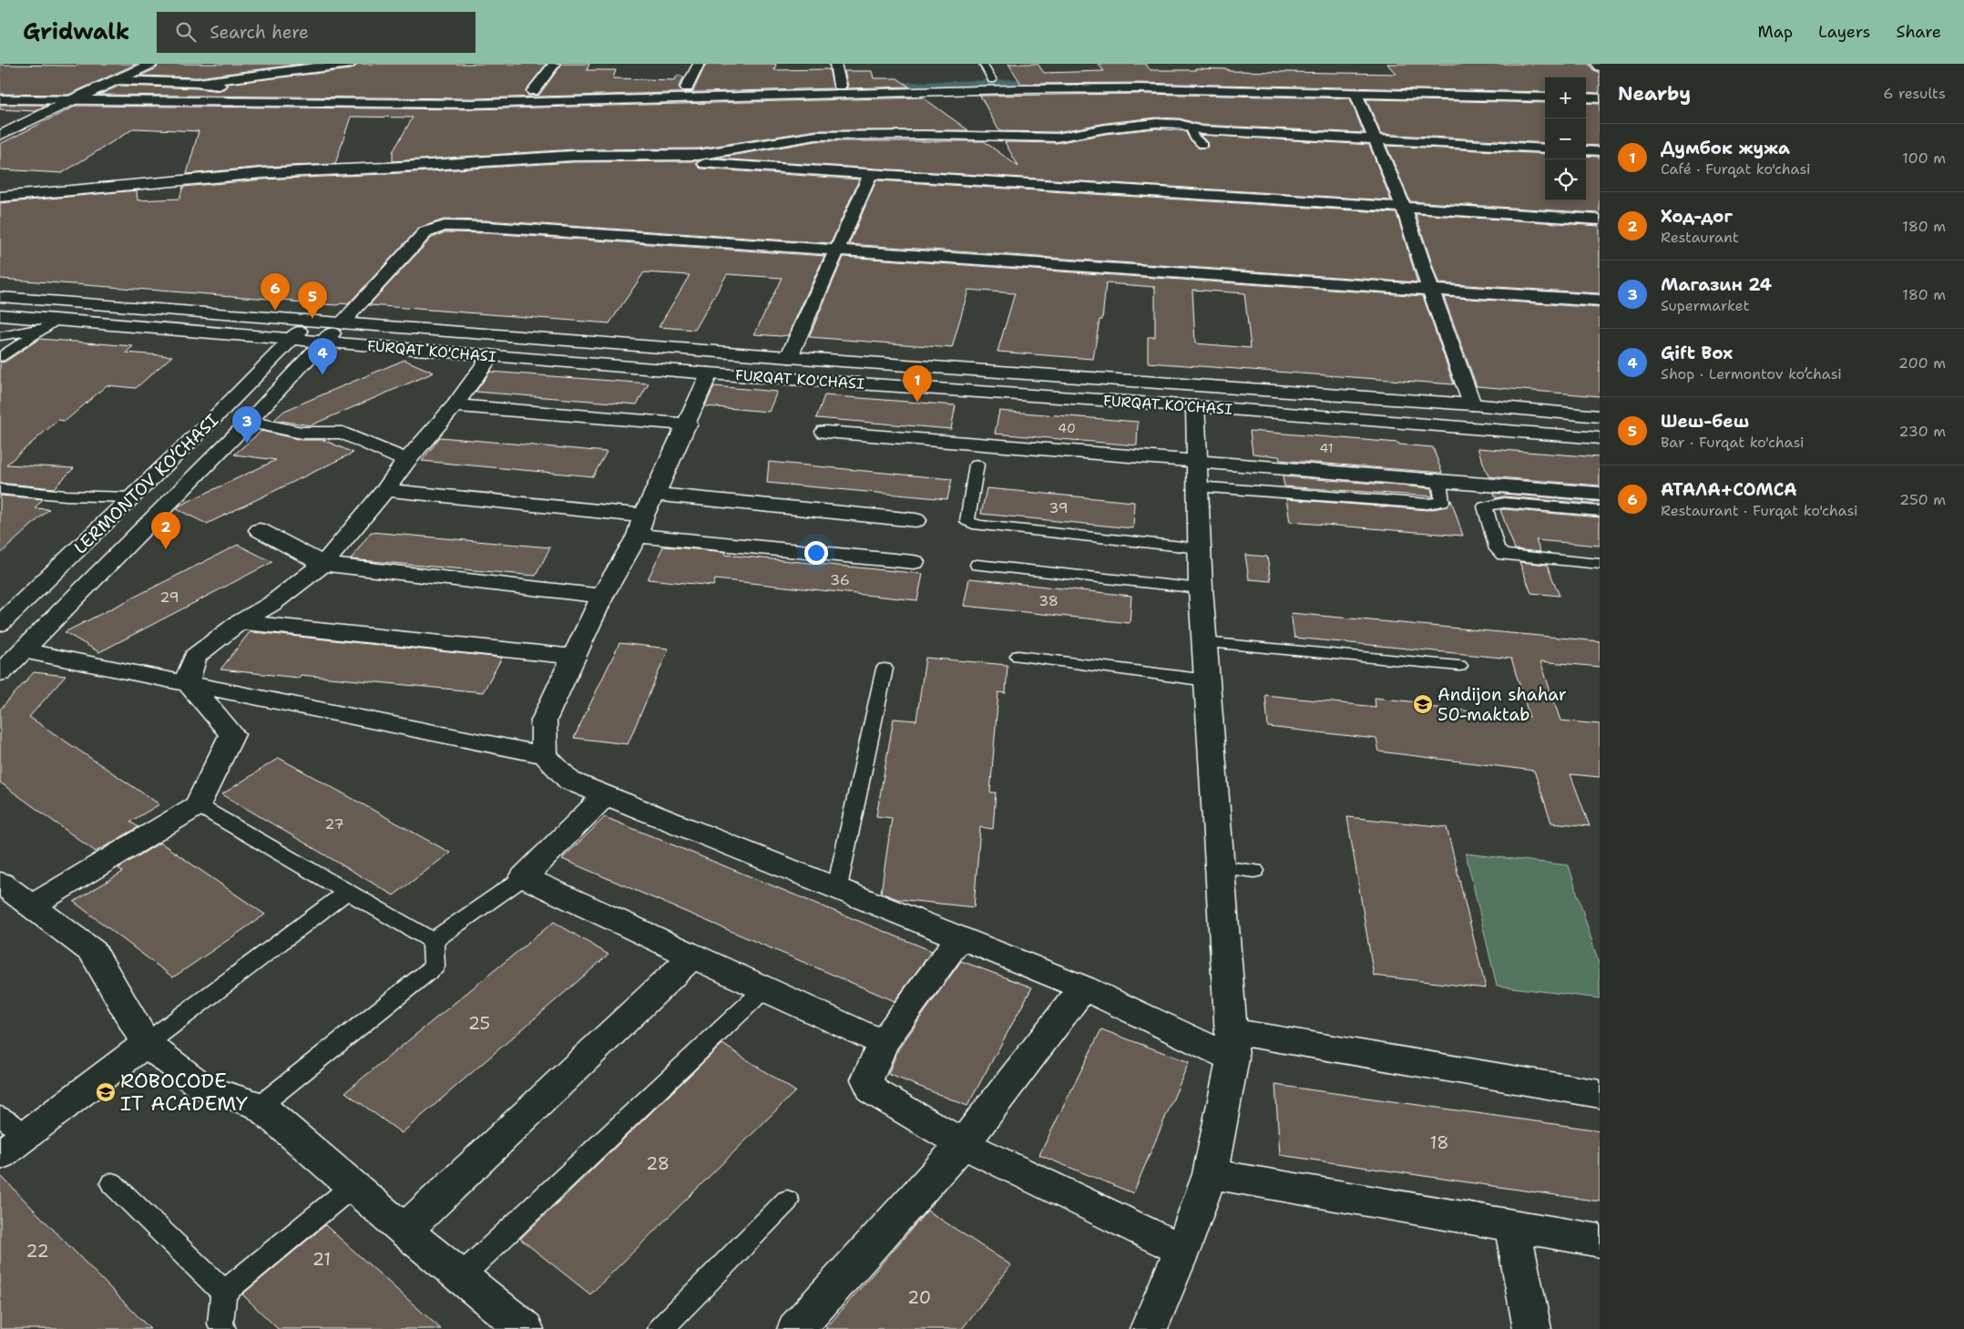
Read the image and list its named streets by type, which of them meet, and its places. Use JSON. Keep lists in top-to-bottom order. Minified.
{"streets":{"street":["FURQAT KO'CHASI","LERMONTOV KO’CHASI"]},"crossings":[["FURQAT KO'CHASI","LERMONTOV KO’CHASI"]],"places":{"school or university":["Andijon shahar 50-maktab","ROBOCODE IT ACADEMY"]},"house_numbers":["40","41","39","36","29","38","27","25","18","28","22","21","20"],"page":{"header":"Gridwalk","search":"Search here","nav":["Map","Layers","Share"],"heading":["Nearby","6 results"],"map_buttons":["+","−"],"list":[{"mark":"1","name":"Думбок жужа","note":"Café · Furqat ko'chasi","value":"100 m"},{"mark":"2","name":"Ход-дог","note":"Restaurant","value":"180 m"},{"mark":"3","name":"Магазин 24","note":"Supermarket","value":"180 m"},{"mark":"4","name":"Gift Box","note":"Shop · Lermontov ko’chasi","value":"200 m"},{"mark":"5","name":"Шеш-беш","note":"Bar · Furqat ko'chasi","value":"230 m"},{"mark":"6","name":"АТАЛА+СОМСА","note":"Restaurant · Furqat ko'chasi","value":"250 m"}],"pins":["6","5","4","1","3","2"]}}
